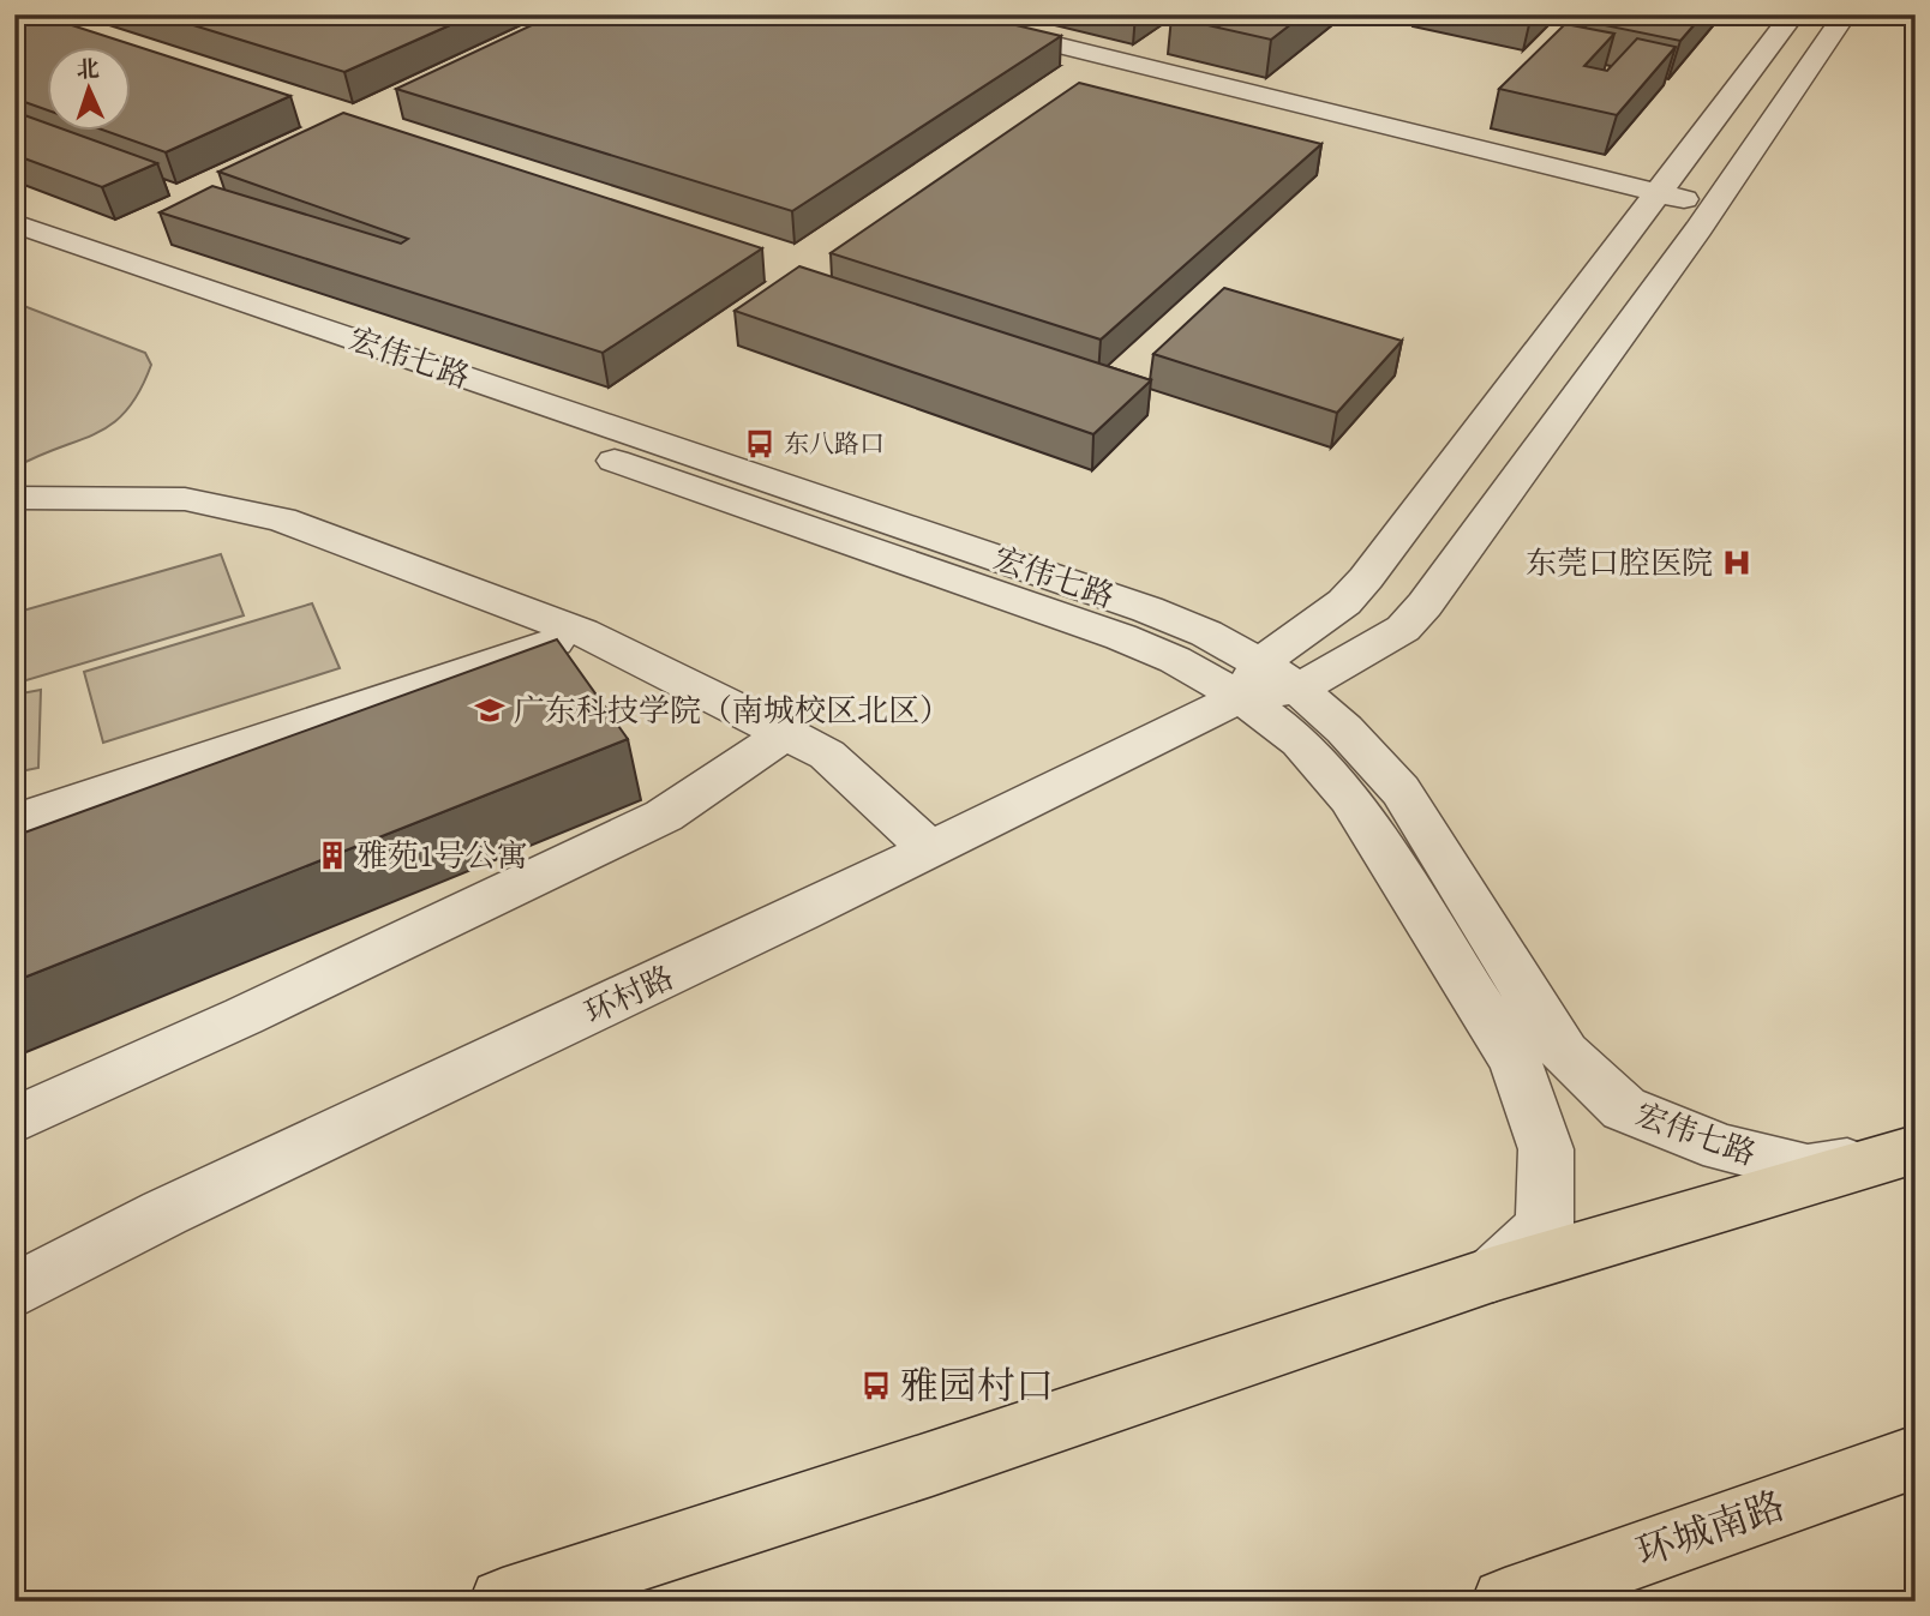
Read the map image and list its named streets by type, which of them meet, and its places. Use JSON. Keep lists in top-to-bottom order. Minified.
{"streets":{"main road":["环城南路"],"street":["宏伟七路","环村路"]},"crossings":[["宏伟七路","环村路"]],"places":{"bus stop":["东八路口","雅园村口"],"hospital":["东莞口腔医院"],"school or university":["广东科技学院（南城校区北区）"],"building":["雅苑1号公寓"]},"north":"top"}
